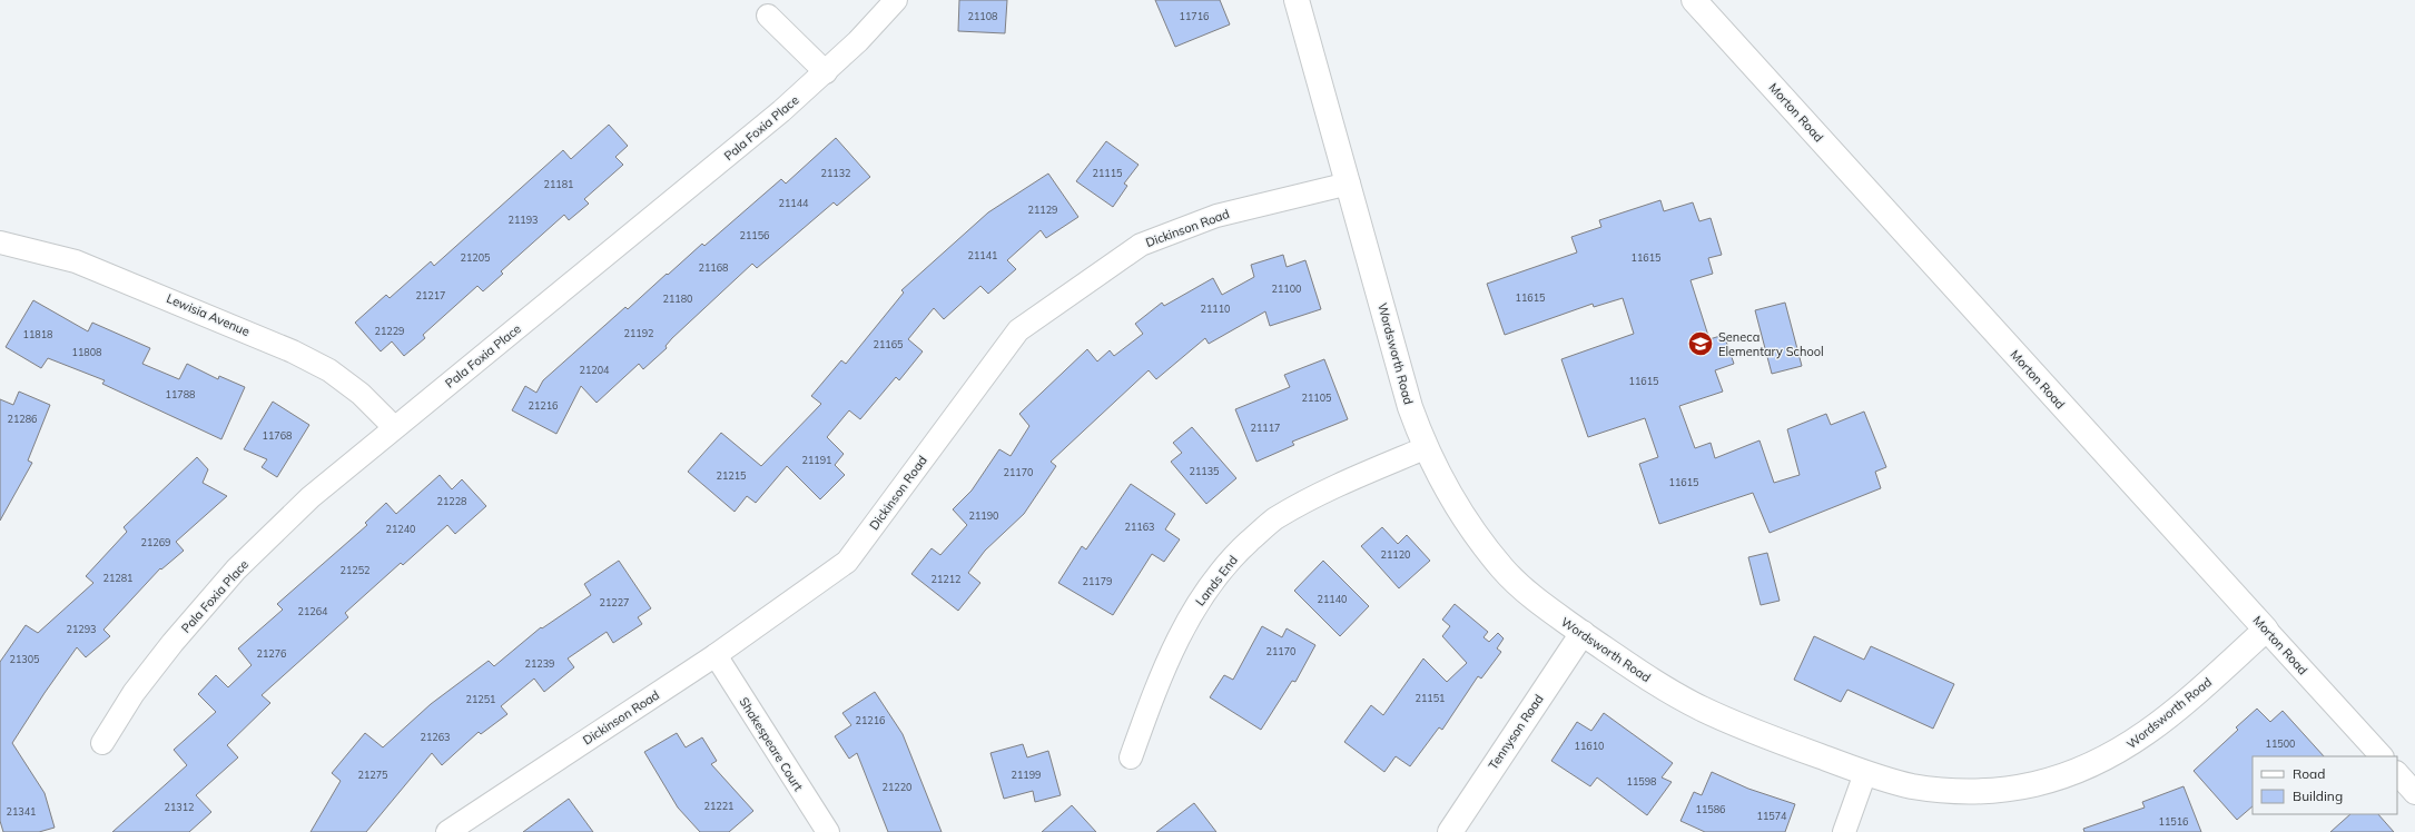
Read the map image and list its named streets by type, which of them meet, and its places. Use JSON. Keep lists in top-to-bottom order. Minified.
{"streets":{"street":["Morton Road","Pala Foxia Place","Dickinson Road","Lewisia Avenue","Wordsworth Road","Lands End","Tennyson Road","Shakespeare Court"]},"crossings":[["Morton Road","Wordsworth Road"],["Pala Foxia Place","Lewisia Avenue"],["Dickinson Road","Wordsworth Road"],["Dickinson Road","Shakespeare Court"],["Wordsworth Road","Lands End"],["Wordsworth Road","Tennyson Road"]],"places":{"school or university":["Seneca Elementary School"]},"house_numbers":["21108","11716","21132","21115","21181","21144","21129","21193","21156","21141","21205","11615","21168","21100","21217","11615","21180","21110","21229","21192","11818","21165","11808","21204","11615","11788","21105","21216","21286","21117","11768","21191","21135","21170","21215","11615","21228","21190","21163","21240","21269","21120","21252","21281","21212","21179","21140","21227","21264","21293","21170","21276","21305","21239","21151","21251","21216","21263","11500","11610","21275","21199","11598","21220","21221","21312","11586","21341","11574","11516"],"legend":["Road","Building"]}
